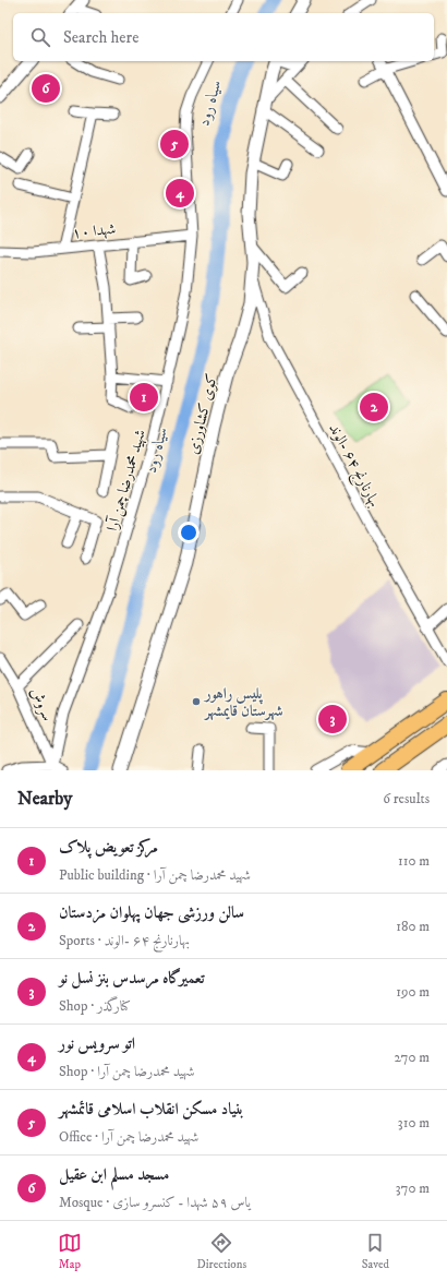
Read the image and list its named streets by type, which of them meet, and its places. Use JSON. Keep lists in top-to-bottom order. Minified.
{"streets":{"street":["شهدا ۱۰","کوی کشاورزی","بهارنارنج ۶۴ -الوند","شهید محمدرضا چمن آرا","سروش"]},"crossings":[["شهدا ۱۰","شهید محمدرضا چمن آرا"],["کوی کشاورزی","بهارنارنج ۶۴ -الوند"],["شهید محمدرضا چمن آرا","سروش"]],"water":["سیاه رود"],"places":["پلیس راهور شهرستان قایمشهر"],"page":{"search":"Search here","pins":["6","5","4","1","2","3"],"heading":["Nearby","6 results"],"list":[{"mark":"1","name":"مرکز تعویض پلاک","note":"Public building · شهید محمدرضا چمن آرا","value":"110 m"},{"mark":"2","name":"سالن ورزشی جهان پهلوان مزدستان","note":"Sports · بهارنارنج ۶۴ -الوند","value":"180 m"},{"mark":"3","name":"تعمیرگاه مرسدس بنز نسل نو","note":"Shop · کنارگذر","value":"190 m"},{"mark":"4","name":"اتو سرویس نور","note":"Shop · شهید محمدرضا چمن آرا","value":"270 m"},{"mark":"5","name":"بنیاد مسکن انقلاب اسلامی قائمشهر","note":"Office · شهید محمدرضا چمن آرا","value":"310 m"},{"mark":"6","name":"مسجد مسلم ابن عقیل","note":"Mosque · یاس ۵۹ شهدا - کنسرو سازی","value":"370 m"}],"nav":["Map","Directions","Saved"]}}
